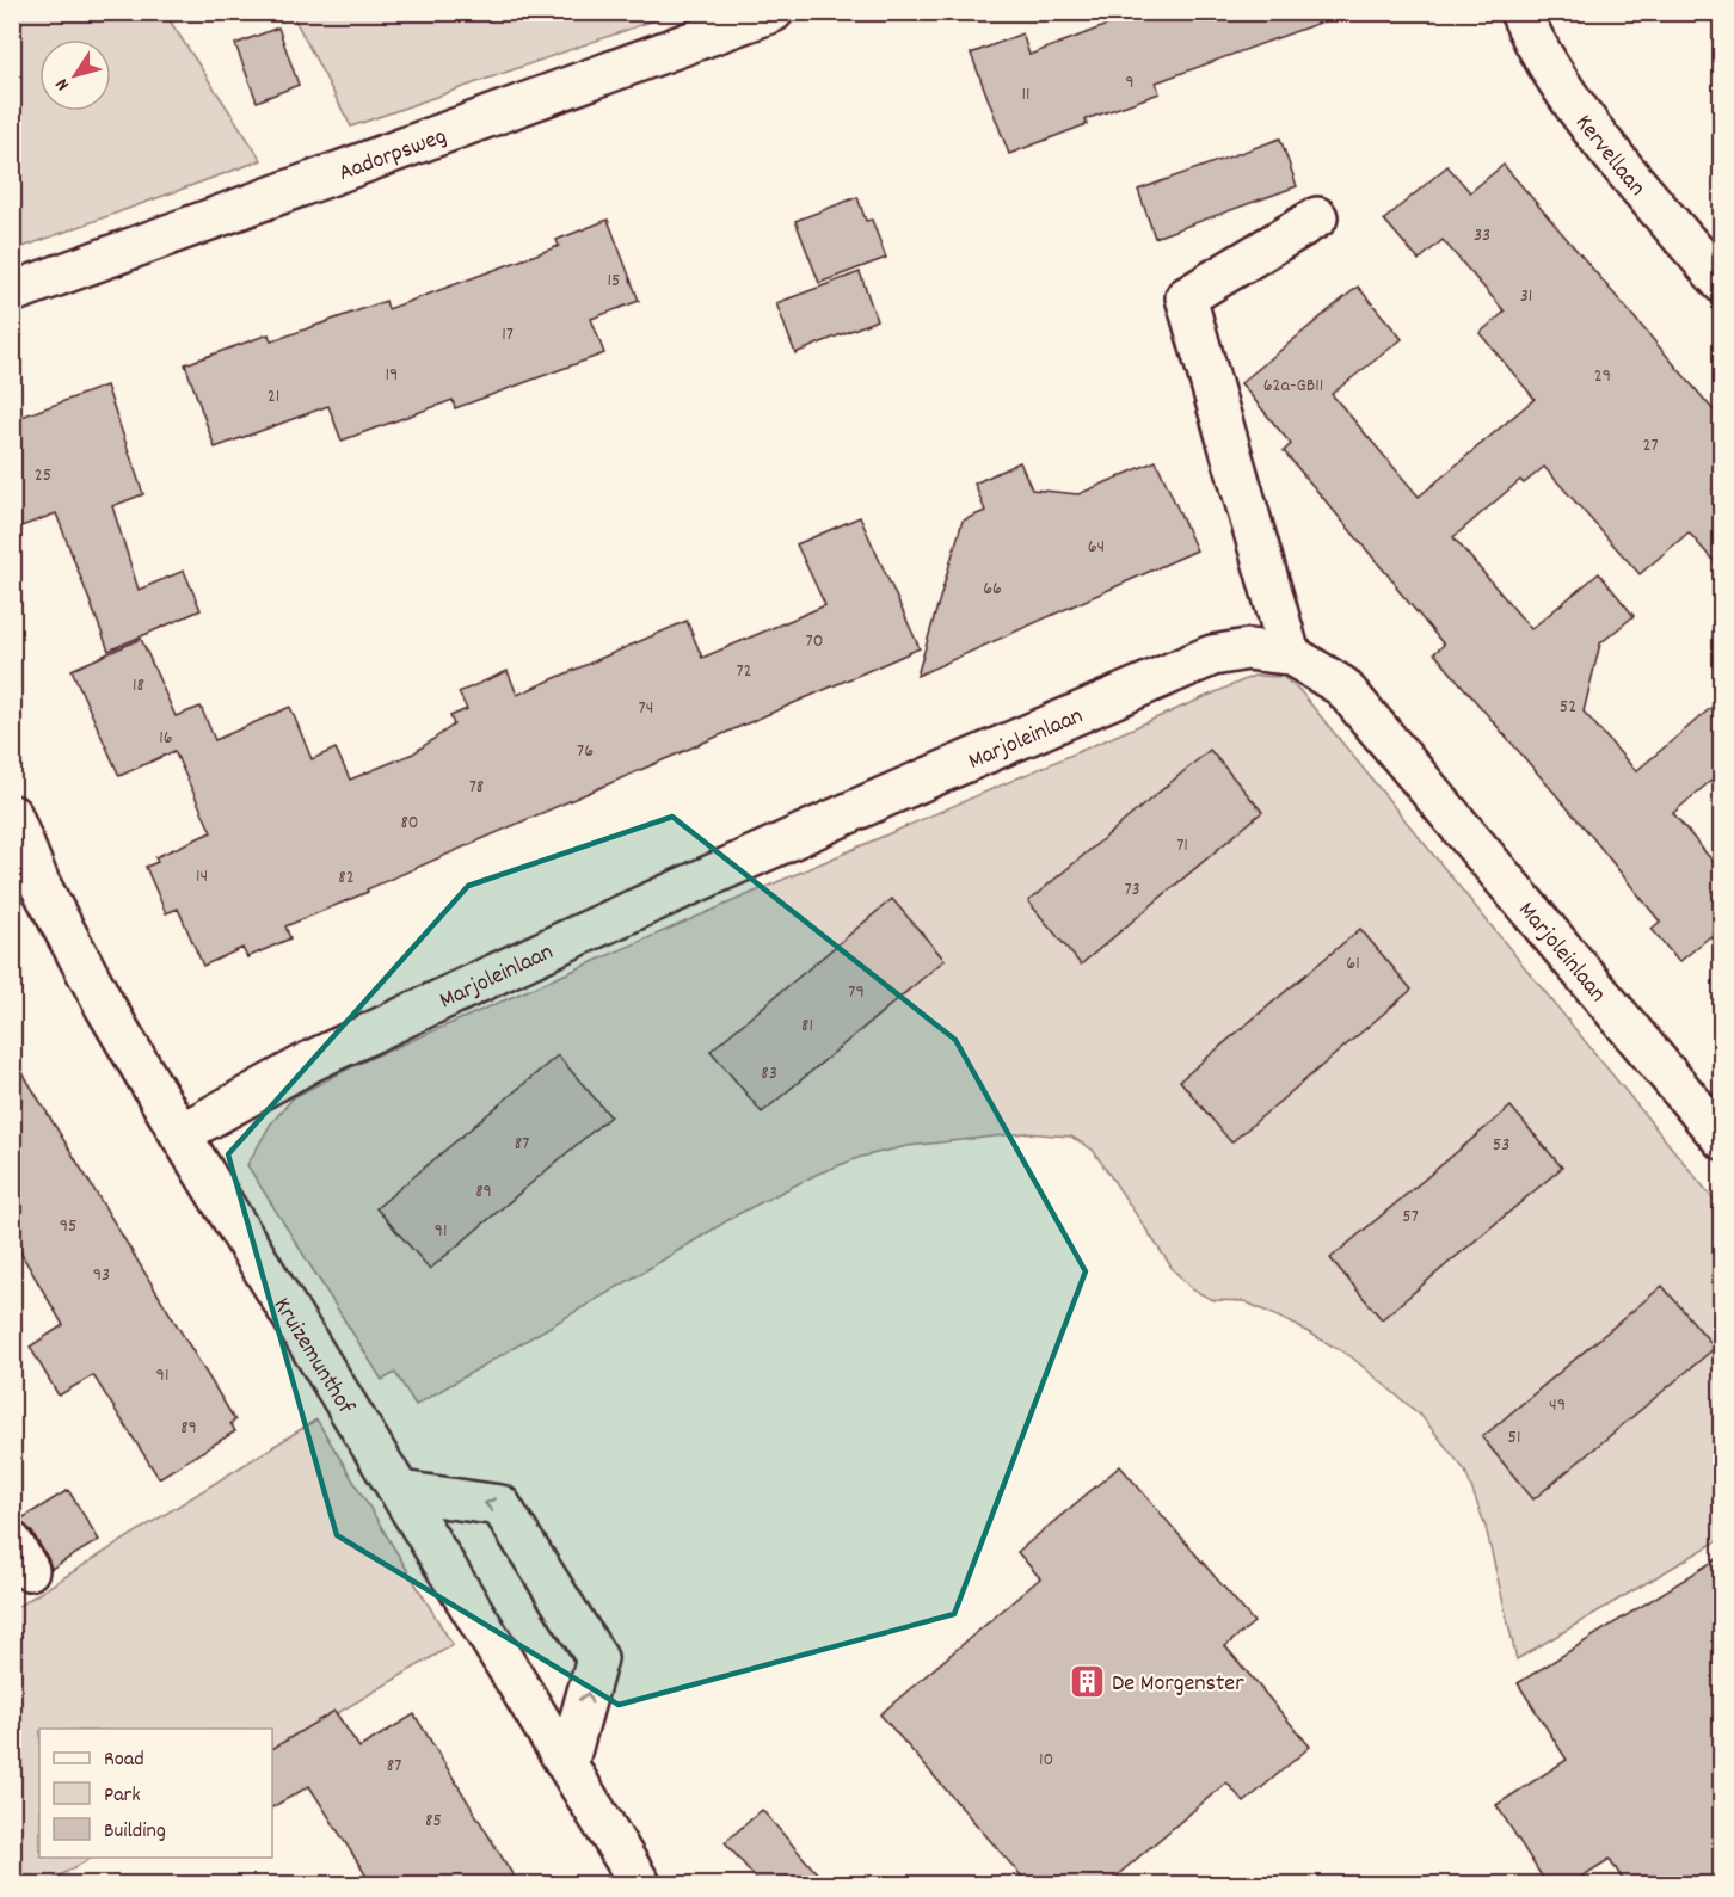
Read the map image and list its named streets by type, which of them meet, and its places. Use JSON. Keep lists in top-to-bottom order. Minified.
{"streets":{"street":["Aadorpsweg","Kervellaan","Marjoleinlaan","Kruizemunthof"]},"crossings":[["Marjoleinlaan","Kruizemunthof"]],"places":{"building":["De Morgenster"]},"house_numbers":["9","11","33","15","31","17","19","29","62a-GB11","21","27","25","64","66","70","72","18","52","74","16","76","78","80","71","14","82","73","61","79","81","83","87","53","89","57","95","91","93","91","49","89","51","10","87","85"],"legend":["Road","Park","Building"],"north":"bottom left"}
